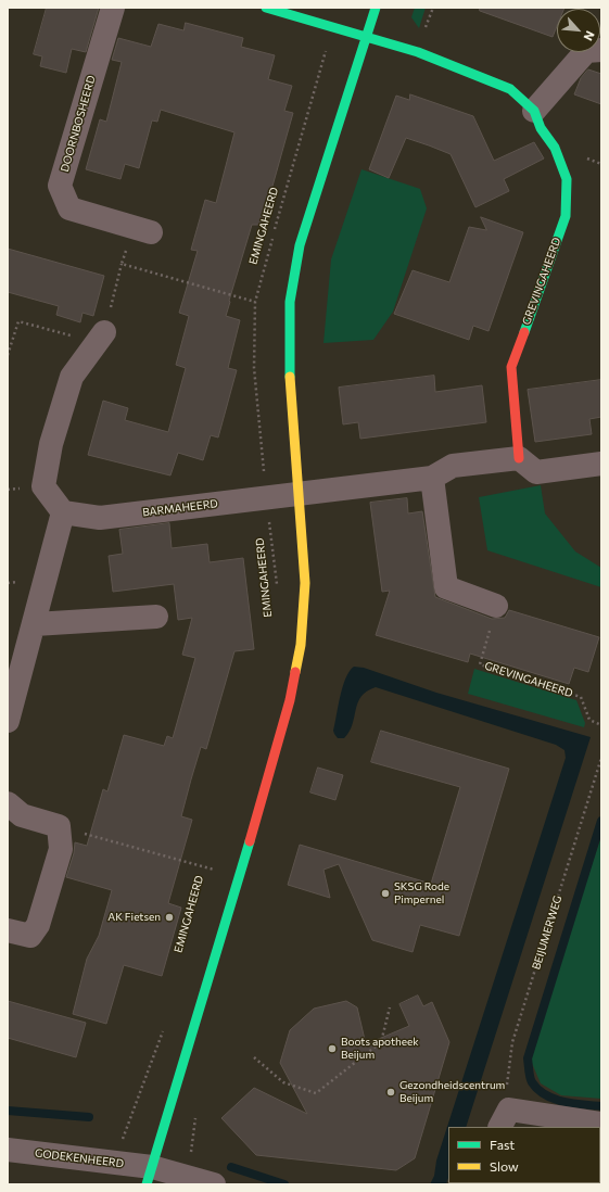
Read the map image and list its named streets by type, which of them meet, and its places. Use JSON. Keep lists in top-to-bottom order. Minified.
{"streets":{"street":["DOORNBOSHEERD","GREVINGAHEERD","BARMAHEERD","GODEKENHEERD"],"path":["EMINGAHEERD","BEIJUMERWEG"]},"crossings":[["EMINGAHEERD","BARMAHEERD"]],"places":["SKSG Rode Pimpernel","AK Fietsen","Boots apotheek Beijum","Gezondheidscentrum Beijum"],"legend":["Fast","Slow"],"north":"bottom right"}
